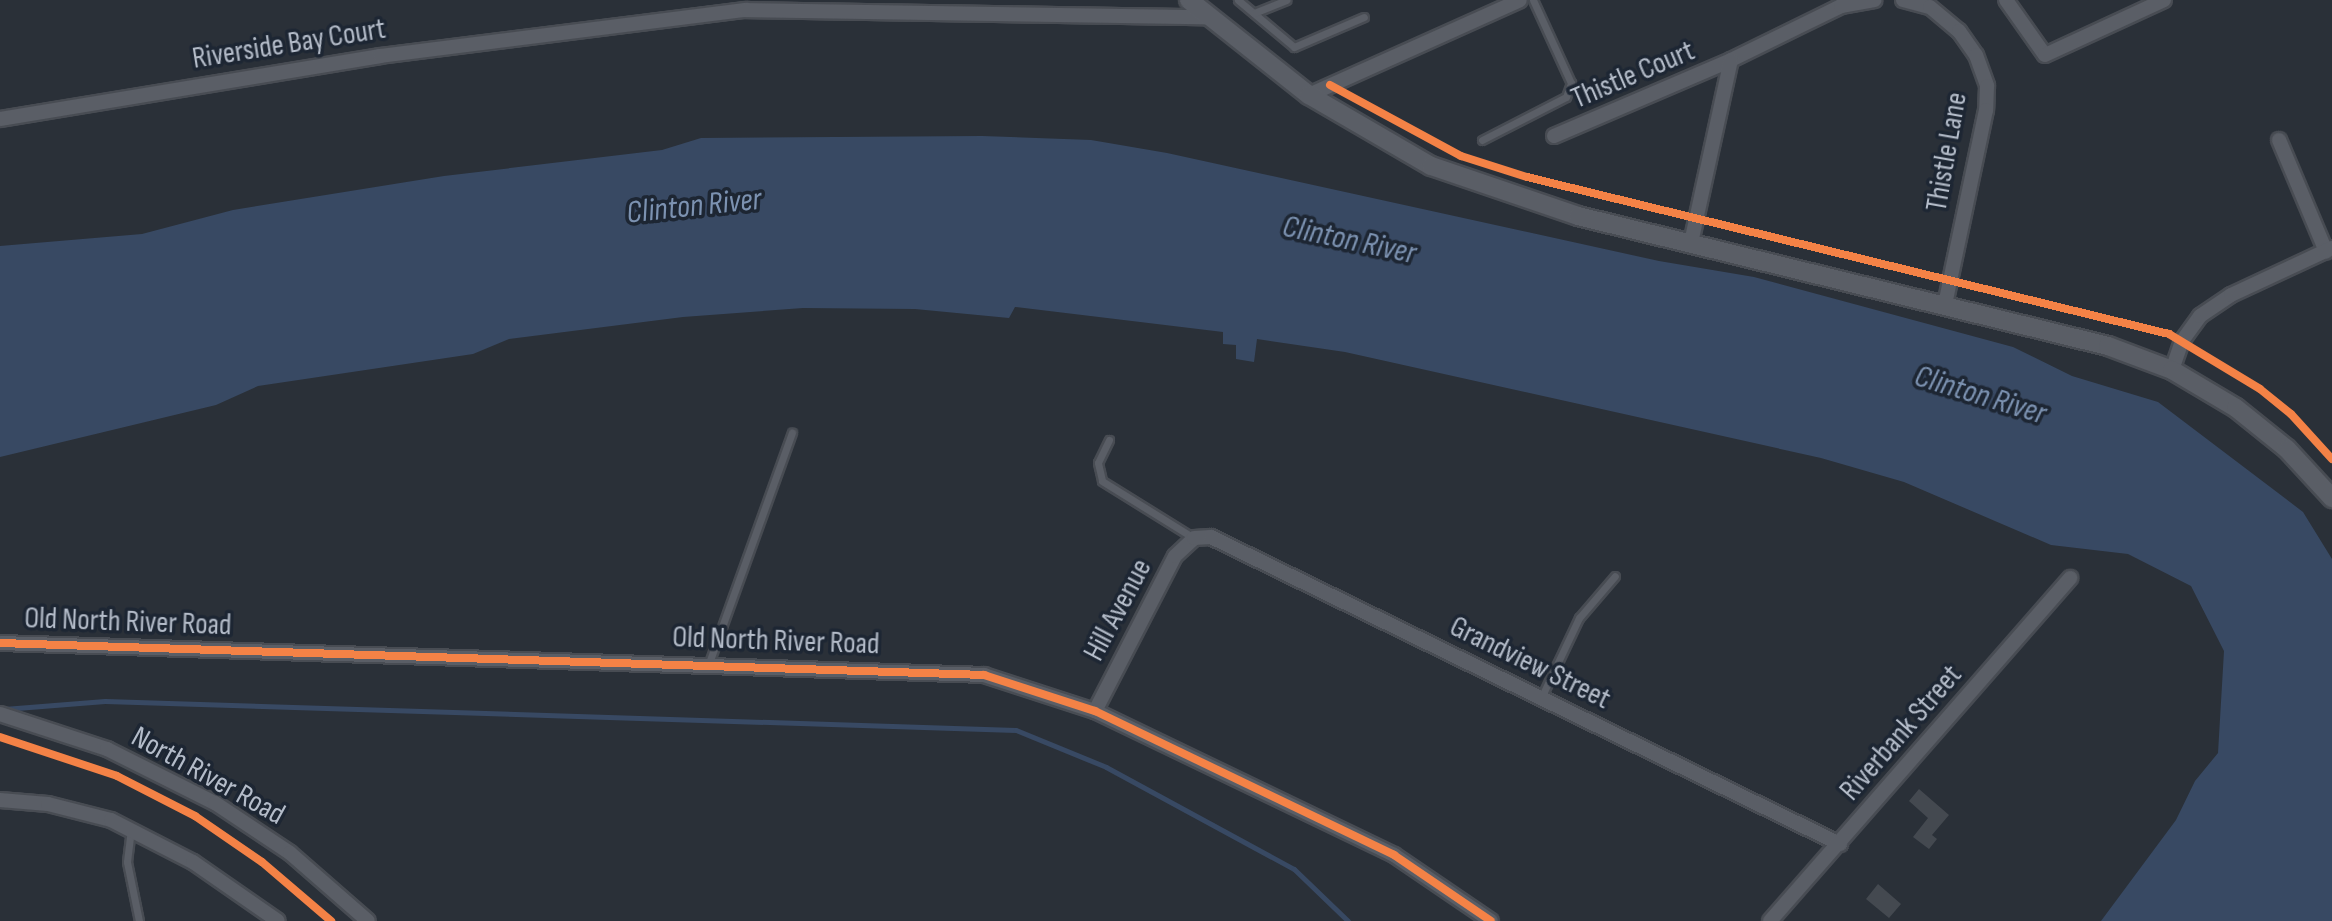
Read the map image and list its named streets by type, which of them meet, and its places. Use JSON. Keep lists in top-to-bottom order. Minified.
{"streets":{"street":["Riverside Bay Court","Thistle Court","Thistle Lane","Hill Avenue","Old North River Road","Grandview Street","Riverbank Street","North River Road"]},"crossings":[["Hill Avenue","Old North River Road"],["Hill Avenue","Grandview Street"],["Grandview Street","Riverbank Street"]],"water":["Clinton River"]}
